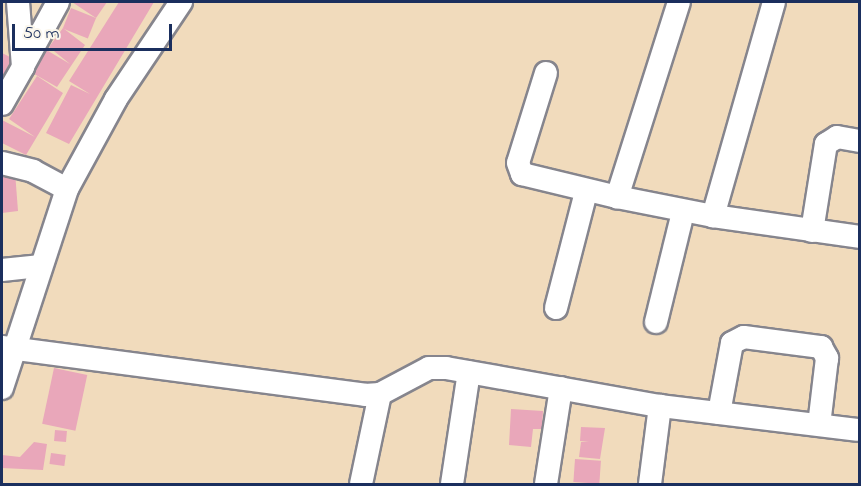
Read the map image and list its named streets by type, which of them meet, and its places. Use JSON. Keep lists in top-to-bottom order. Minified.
{"scale_bar":"50 m"}
